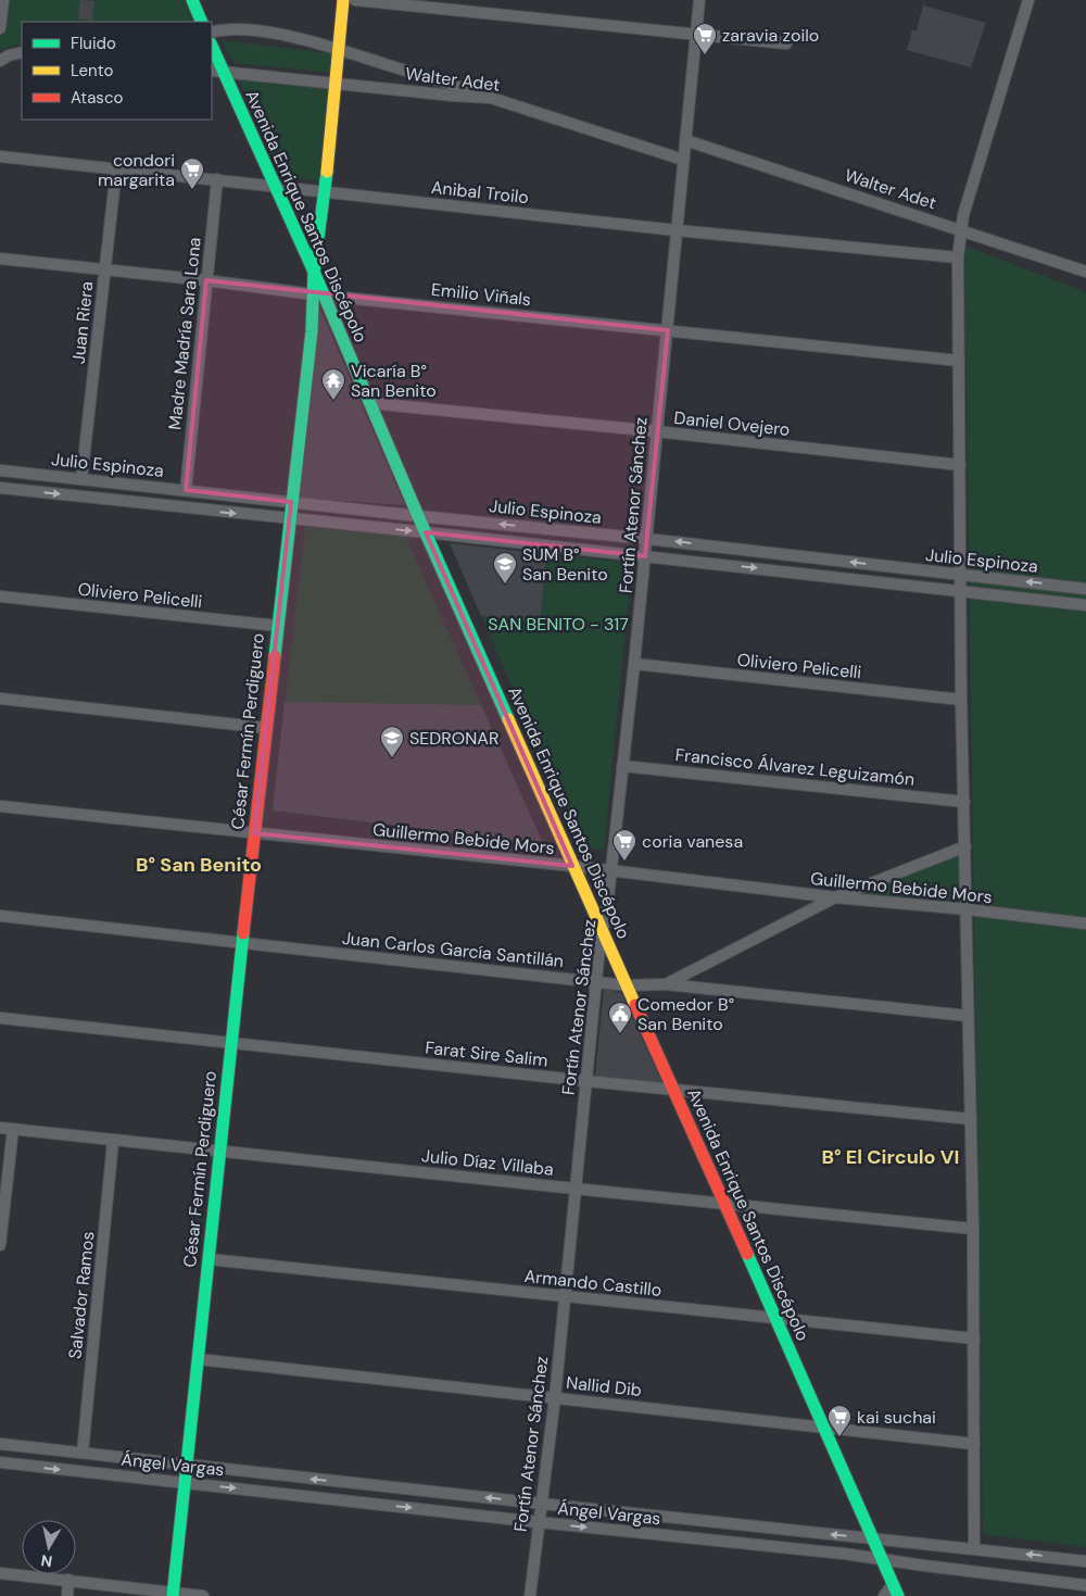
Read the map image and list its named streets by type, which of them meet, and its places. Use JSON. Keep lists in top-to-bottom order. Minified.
{"streets":{"main road":["Avenida Enrique Santos Discépolo","César Fermín Perdiguero"],"street":["Walter Adet","Anibal Troilo","Emilio Viñals","Juan Riera","Madre Madría Sara Lona","Daniel Ovejero","Julio Espinoza","Fortín Atenor Sánchez","Oliviero Pelicelli","Francisco Álvarez Leguizamón","Guillermo Bebide Mors","Juan Carlos García Santillán","Farat Sire Salim","Julio Díaz Villaba","Armando Castillo","Salvador Ramos","Nallid Dib","Ángel Vargas"]},"crossings":[["Walter Adet","Avenida Enrique Santos Discépolo"],["Walter Adet","Fortín Atenor Sánchez"],["Walter Adet","César Fermín Perdiguero"],["Anibal Troilo","Avenida Enrique Santos Discépolo"],["Anibal Troilo","Juan Riera"],["Anibal Troilo","Madre Madría Sara Lona"],["Anibal Troilo","Fortín Atenor Sánchez"],["Anibal Troilo","César Fermín Perdiguero"],["Avenida Enrique Santos Discépolo","Emilio Viñals"],["Avenida Enrique Santos Discépolo","Daniel Ovejero"],["Avenida Enrique Santos Discépolo","Julio Espinoza"],["Avenida Enrique Santos Discépolo","Fortín Atenor Sánchez"],["Avenida Enrique Santos Discépolo","César Fermín Perdiguero"],["Avenida Enrique Santos Discépolo","Guillermo Bebide Mors"],["Avenida Enrique Santos Discépolo","Juan Carlos García Santillán"],["Avenida Enrique Santos Discépolo","Farat Sire Salim"],["Avenida Enrique Santos Discépolo","Julio Díaz Villaba"],["Avenida Enrique Santos Discépolo","Armando Castillo"],["Avenida Enrique Santos Discépolo","Nallid Dib"],["Avenida Enrique Santos Discépolo","Ángel Vargas"],["Emilio Viñals","Juan Riera"],["Emilio Viñals","Madre Madría Sara Lona"],["Emilio Viñals","Fortín Atenor Sánchez"],["Emilio Viñals","César Fermín Perdiguero"],["Juan Riera","Julio Espinoza"],["Madre Madría Sara Lona","Julio Espinoza"],["Daniel Ovejero","Fortín Atenor Sánchez"],["Julio Espinoza","Fortín Atenor Sánchez"],["Julio Espinoza","César Fermín Perdiguero"],["Fortín Atenor Sánchez","Oliviero Pelicelli"],["Fortín Atenor Sánchez","Francisco Álvarez Leguizamón"],["Fortín Atenor Sánchez","Guillermo Bebide Mors"],["Fortín Atenor Sánchez","Juan Carlos García Santillán"],["Fortín Atenor Sánchez","Farat Sire Salim"],["Fortín Atenor Sánchez","Julio Díaz Villaba"],["Fortín Atenor Sánchez","Armando Castillo"],["Fortín Atenor Sánchez","Nallid Dib"],["Fortín Atenor Sánchez","Ángel Vargas"],["Oliviero Pelicelli","César Fermín Perdiguero"],["César Fermín Perdiguero","Guillermo Bebide Mors"],["César Fermín Perdiguero","Juan Carlos García Santillán"],["César Fermín Perdiguero","Farat Sire Salim"],["César Fermín Perdiguero","Julio Díaz Villaba"],["César Fermín Perdiguero","Armando Castillo"],["César Fermín Perdiguero","Nallid Dib"],["César Fermín Perdiguero","Ángel Vargas"],["Julio Díaz Villaba","Salvador Ramos"],["Salvador Ramos","Ángel Vargas"]],"districts":["B° San Benito","B° El Circulo VI"],"parks":["SAN BENITO - 317"],"places":{"supermarket":["zaravia zoilo","condori margarita","coria vanesa","kai suchai"],"temple":["Vicaría B° San Benito"],"school or university":["SUM B° San Benito","SEDRONAR"],"public building":["Comedor B° San Benito"]},"legend":["Fluido","Lento","Atasco"],"north":"bottom"}
